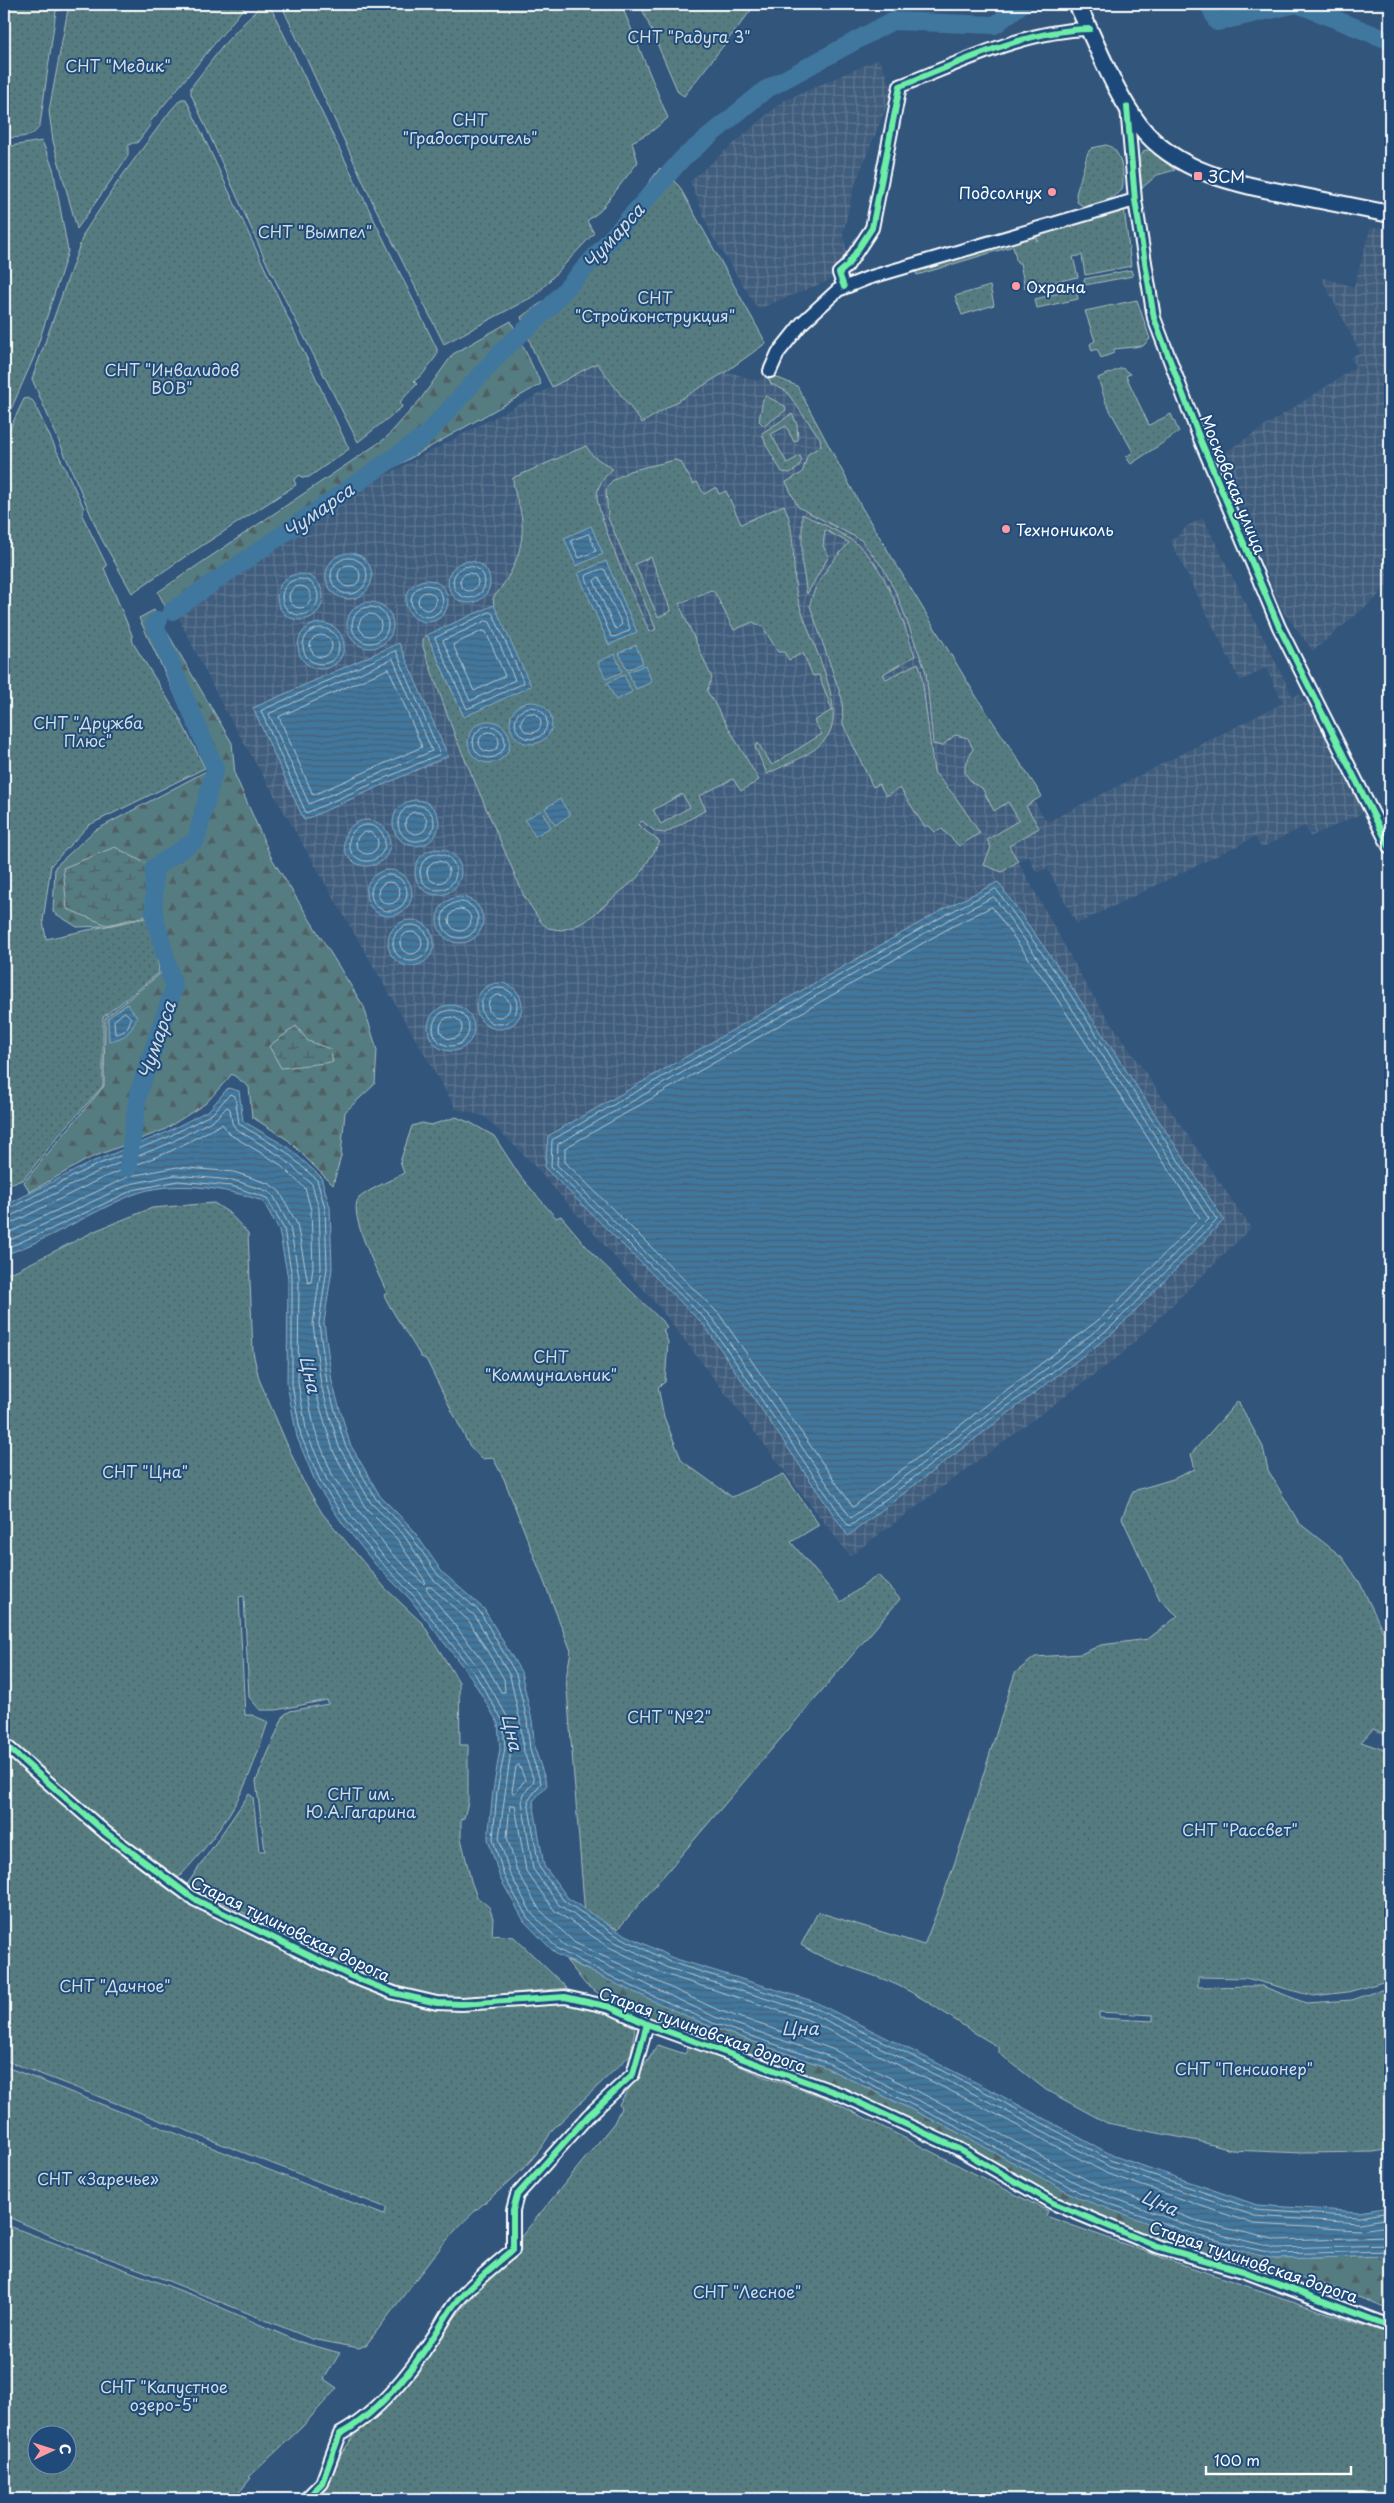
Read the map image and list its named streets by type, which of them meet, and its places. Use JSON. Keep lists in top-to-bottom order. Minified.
{"streets":{"main road":["Московская улица"],"street":["Старая тулиновская дорога"]},"water":["Чумарса","Цна"],"parks":["СНТ \"Радуга 3\"","СНТ \"Медик\"","СНТ \"Градостроитель\"","СНТ \"Вымпел\"","СНТ \"Стройконструкция\"","СНТ \"Инвалидов ВОВ\"","СНТ \"Дружба Плюс\"","СНТ \"Коммунальник\"","СНТ \"Цна\"","СНТ \"№2\"","СНТ им. Ю.А.Гагарина","СНТ \"Рассвет\"","СНТ \"Дачное\"","СНТ \"Пенсионер\"","СНТ «Заречье»","СНТ \"Лесное\"","СНТ \"Капустное озеро-5\""],"places":{"transit":["ЗСМ"],"other":["Подсолнух","Охрана","Технониколь"]},"scale_bar":"100 m","north":"right"}
